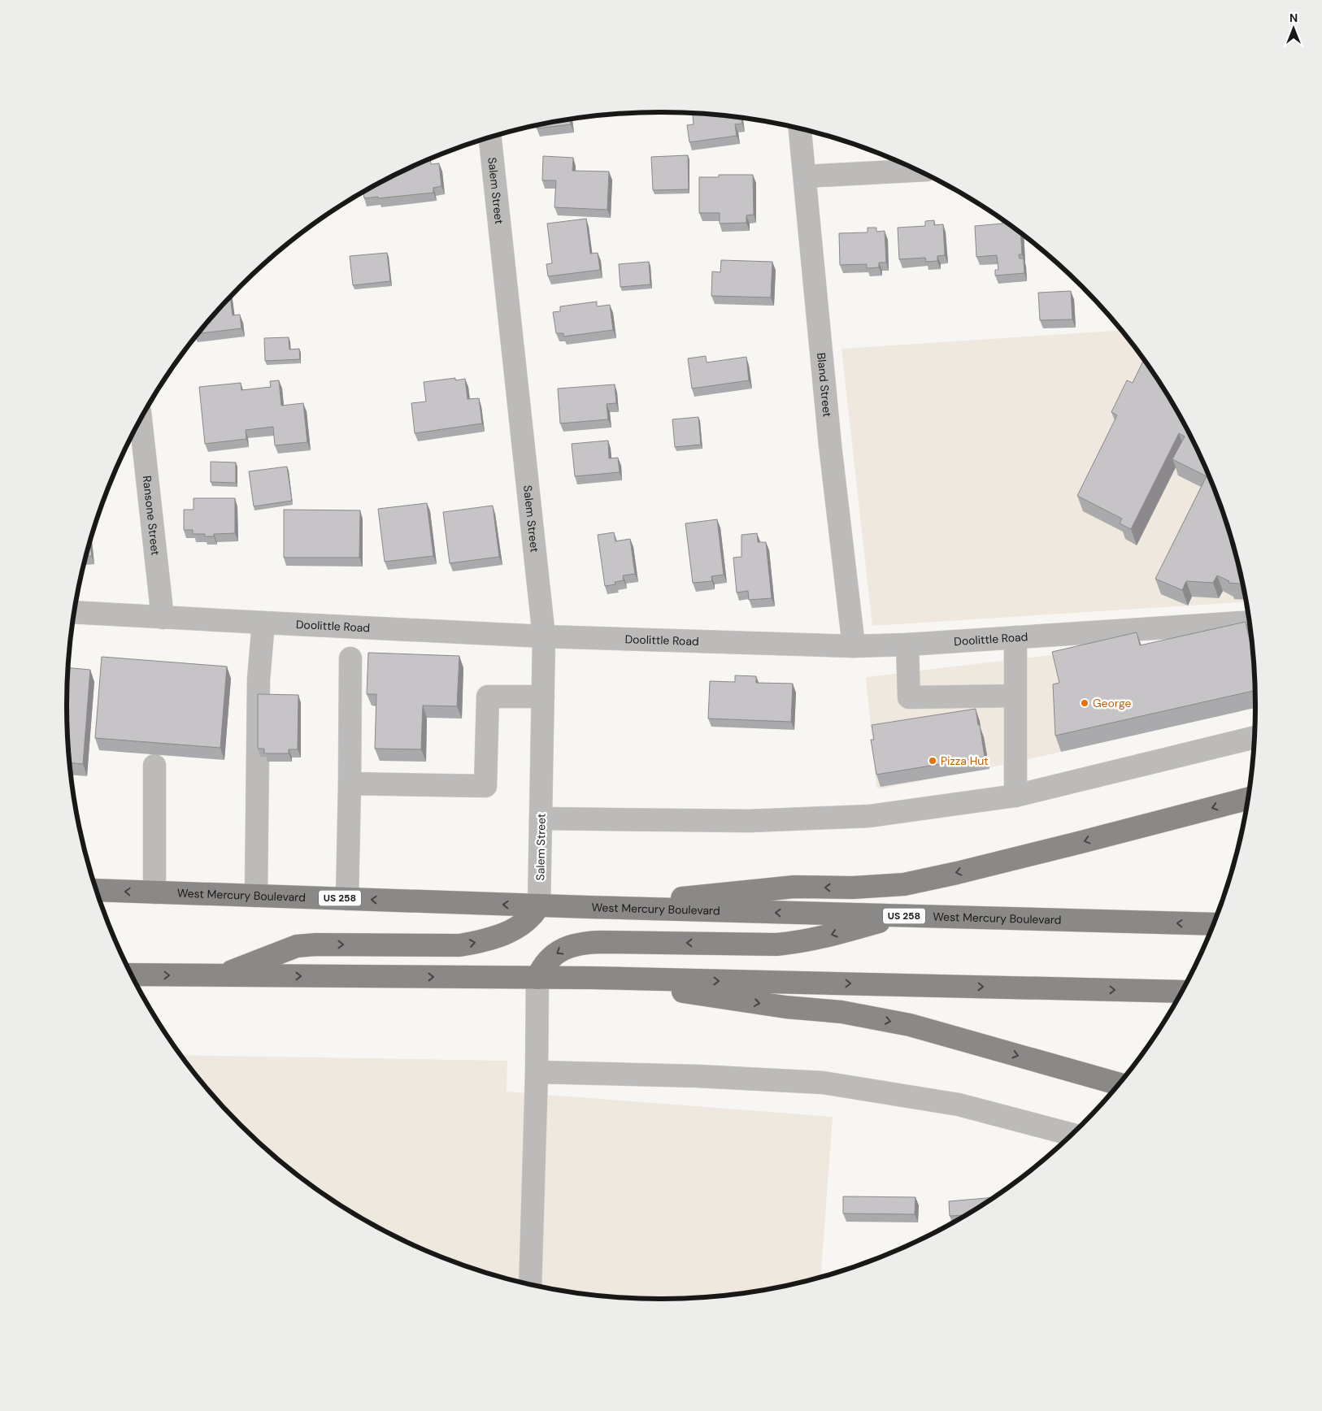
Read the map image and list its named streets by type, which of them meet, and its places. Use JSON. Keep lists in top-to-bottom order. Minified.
{"streets":{"main road":["West Mercury Boulevard","US 258"],"street":["Salem Street","Bland Street","Ransone Street","Doolittle Road"]},"crossings":[["Salem Street","Doolittle Road"],["Salem Street","West Mercury Boulevard"],["Bland Street","Doolittle Road"],["Ransone Street","Doolittle Road"]],"places":["George","Pizza Hut"],"north":"top"}
